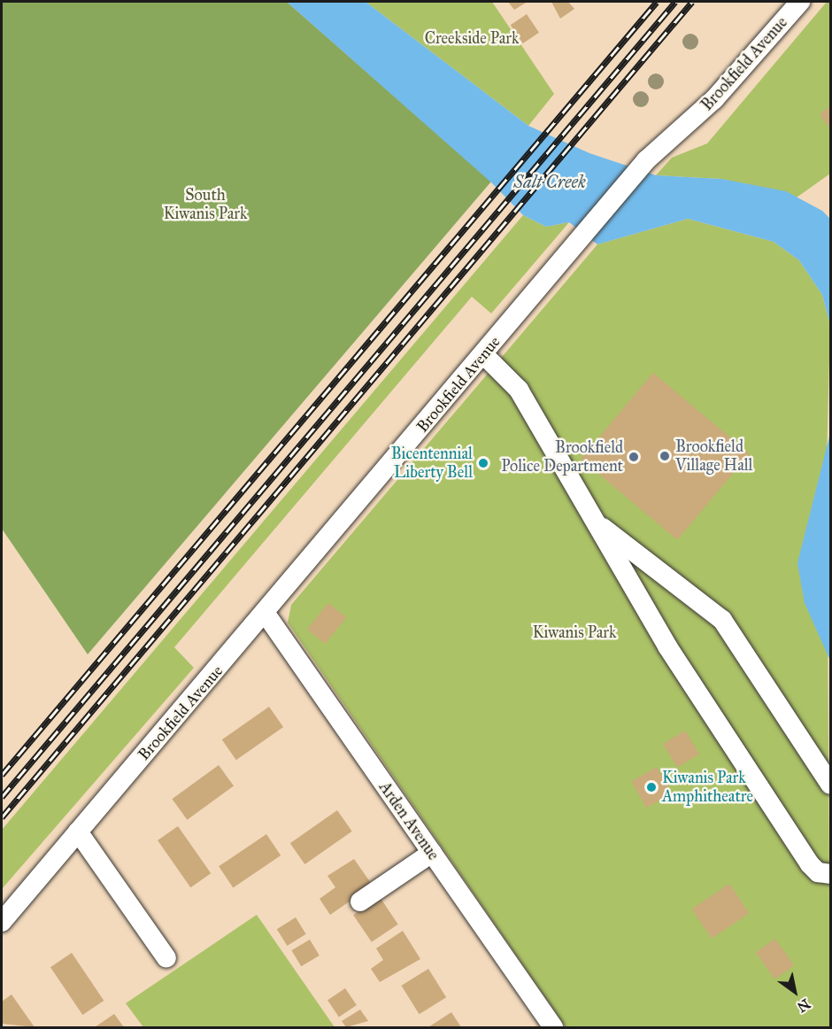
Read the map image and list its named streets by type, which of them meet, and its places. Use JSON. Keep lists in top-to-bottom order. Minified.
{"streets":{"street":["Brookfield Avenue","Arden Avenue"]},"crossings":[["Brookfield Avenue","Arden Avenue"]],"water":["Salt Creek"],"parks":["Creekside Park","South Kiwanis Park","Kiwanis Park"],"places":["Brookfield Village Hall","Brookfield Police Department","Bicentennial Liberty Bell","Kiwanis Park Amphitheatre"],"north":"bottom right"}
